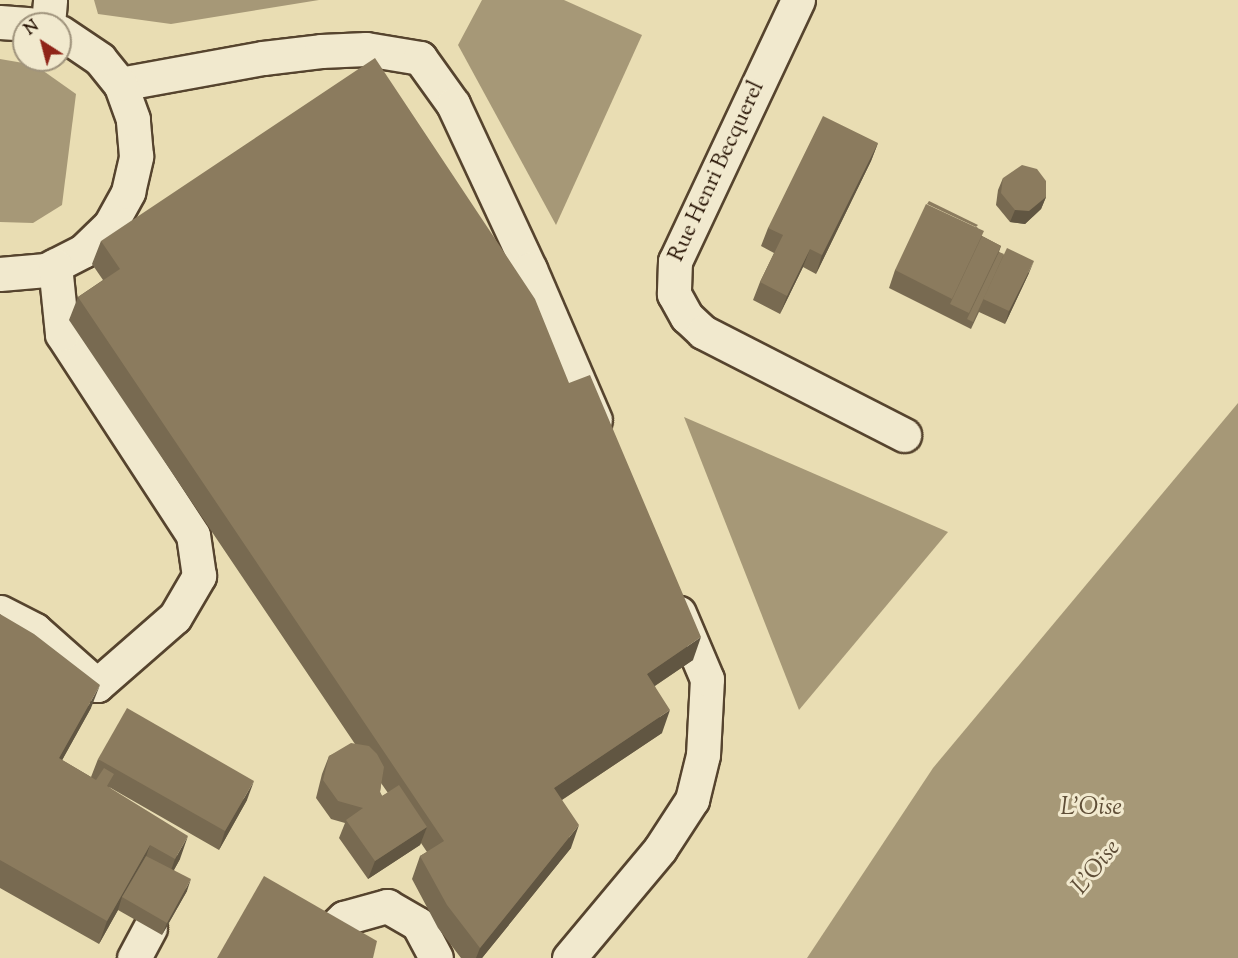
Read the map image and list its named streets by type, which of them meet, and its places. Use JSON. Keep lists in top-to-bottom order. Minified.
{"streets":{"street":["Rue Henri Becquerel"]},"water":["L’Oise","L'Oise"],"north":"top left"}
